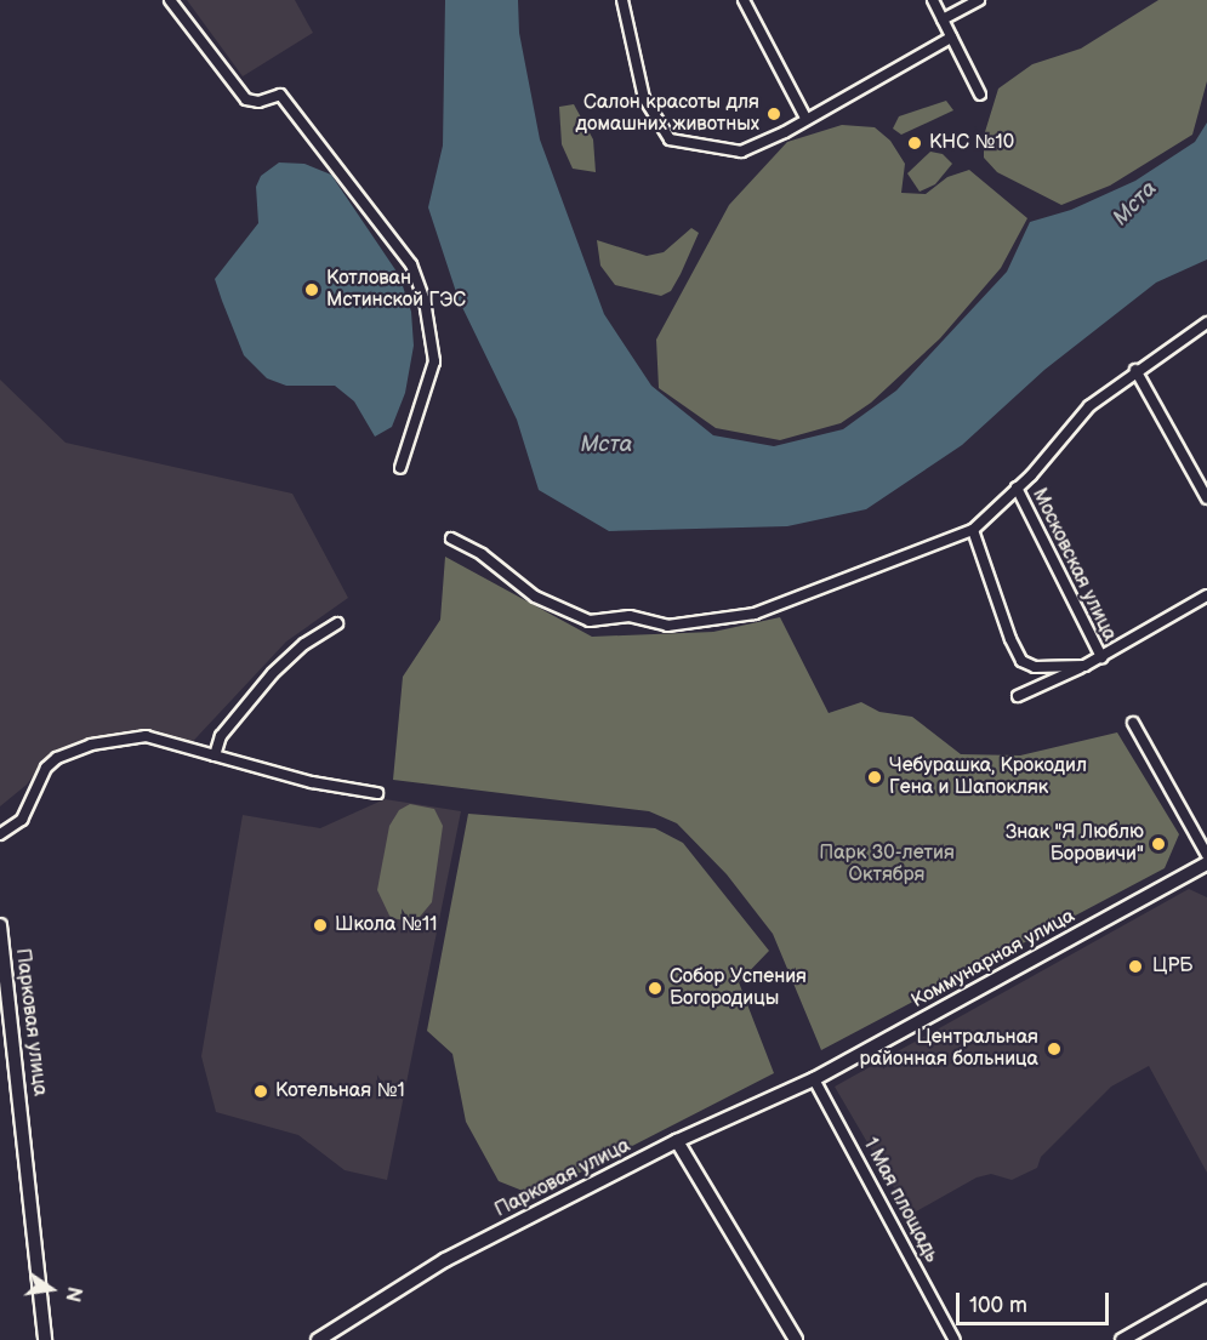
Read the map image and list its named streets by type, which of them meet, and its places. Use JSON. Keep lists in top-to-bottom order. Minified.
{"streets":{"main road":["Коммунарная улица","Парковая улица"],"street":["Московская улица","1 Мая площадь"]},"crossings":[["Коммунарная улица","Парковая улица"],["Коммунарная улица","1 Мая площадь"]],"water":["Мста"],"parks":["Парк 30-летия Октября"],"places":["Салон красоты для домашних животных","КНС №10","Котлован Мстинской ГЭС","Чебурашка, Крокодил Гена и Шапокляк","Знак \"Я Люблю Боровичи\"","Школа №11","ЦРБ","Собор Успения Богородицы","Центральная районная больница","Котельная №1"],"scale_bar":"100 m","north":"right"}
